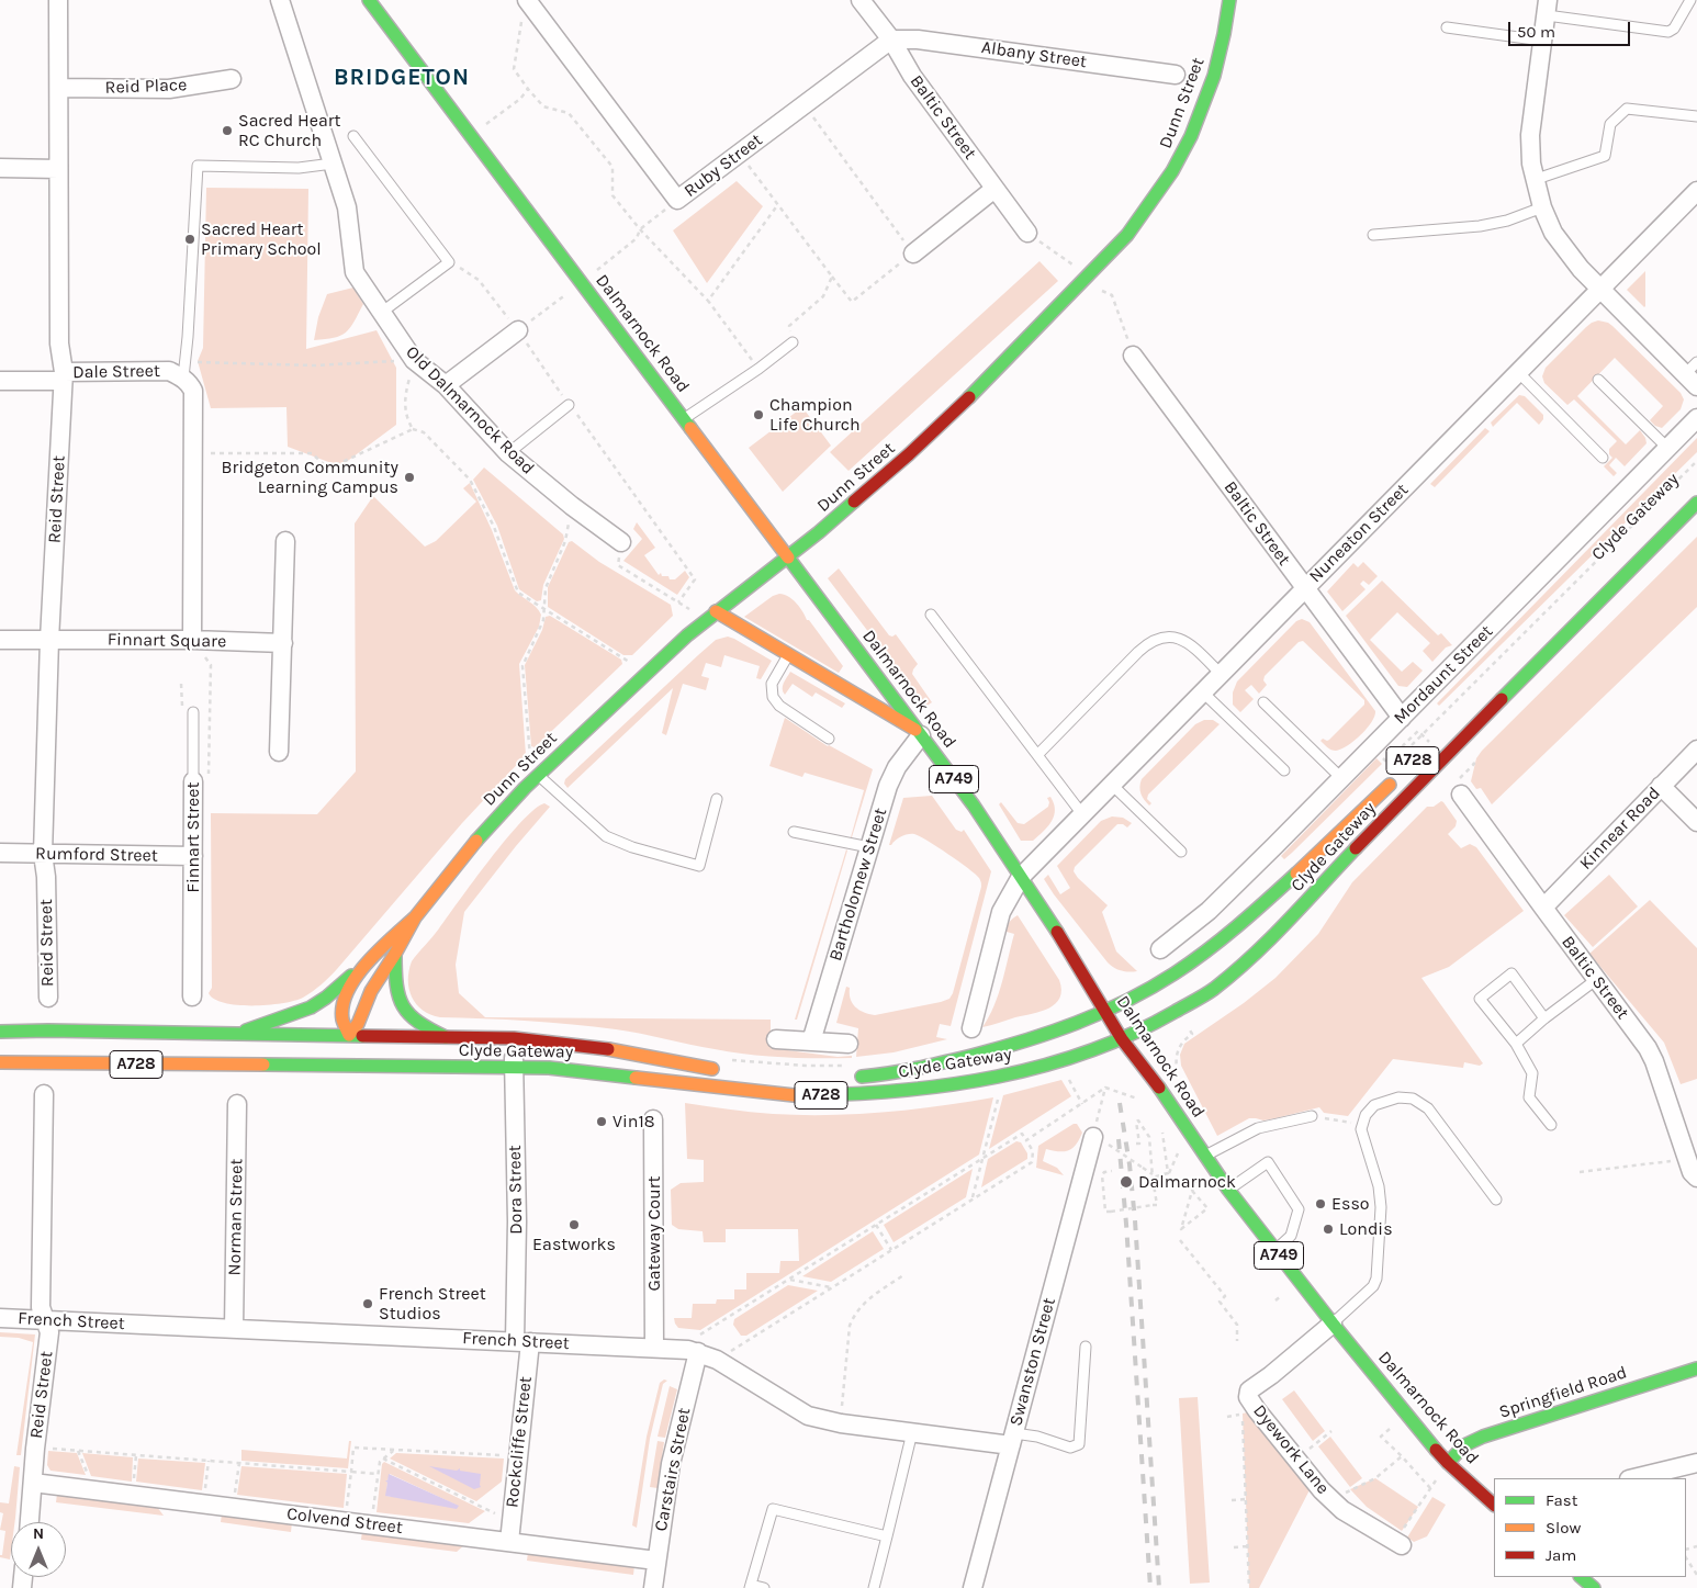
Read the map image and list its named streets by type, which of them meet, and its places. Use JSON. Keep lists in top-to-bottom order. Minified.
{"streets":{"main road":["Dunn Street","Dalmarnock Road","Clyde Gateway","A728","A749","Springfield Road"],"street":["Albany Street","Reid Place","Baltic Street","Ruby Street","Dale Street","Old Dalmarnock Road","Reid Street","Nuneaton Street","Finnart Square","Mordaunt Street","Kinnear Road","Finnart Street","Rumford Street","Bartholomew Street","Dora Street","Norman Street","Gateway Court","French Street","Swanston Street","Rockcliffe Street","Dyework Lane","Carstairs Street","Colvend Street"]},"crossings":[["Albany Street","Baltic Street"],["Albany Street","Ruby Street"],["Reid Place","Reid Street"],["Dunn Street","Dalmarnock Road"],["Dunn Street","Clyde Gateway"],["Baltic Street","Ruby Street"],["Baltic Street","Nuneaton Street"],["Baltic Street","Mordaunt Street"],["Baltic Street","Kinnear Road"],["Dalmarnock Road","Clyde Gateway"],["Dalmarnock Road","Nuneaton Street"],["Dalmarnock Road","Bartholomew Street"],["Dalmarnock Road","Springfield Road"],["Dalmarnock Road","Dyework Lane"],["Dale Street","Reid Street"],["Reid Street","Finnart Square"],["Reid Street","Rumford Street"],["Reid Street","French Street"],["Reid Street","Colvend Street"],["Clyde Gateway","Dora Street"],["Finnart Street","Rumford Street"],["Dora Street","French Street"],["Dora Street","Rockcliffe Street"],["Norman Street","French Street"],["Gateway Court","French Street"],["French Street","Swanston Street"],["French Street","Rockcliffe Street"],["French Street","Carstairs Street"],["Rockcliffe Street","Colvend Street"],["Carstairs Street","Colvend Street"]],"districts":["BRIDGETON"],"places":["Sacred Heart RC Church","Sacred Heart Primary School","Champion Life Church","Bridgeton Community Learning Campus","Vin18","Dalmarnock","Esso","Eastworks","Londis","French Street Studios"],"legend":["Fast","Slow","Jam"],"scale_bar":"50 m","north":"top"}
